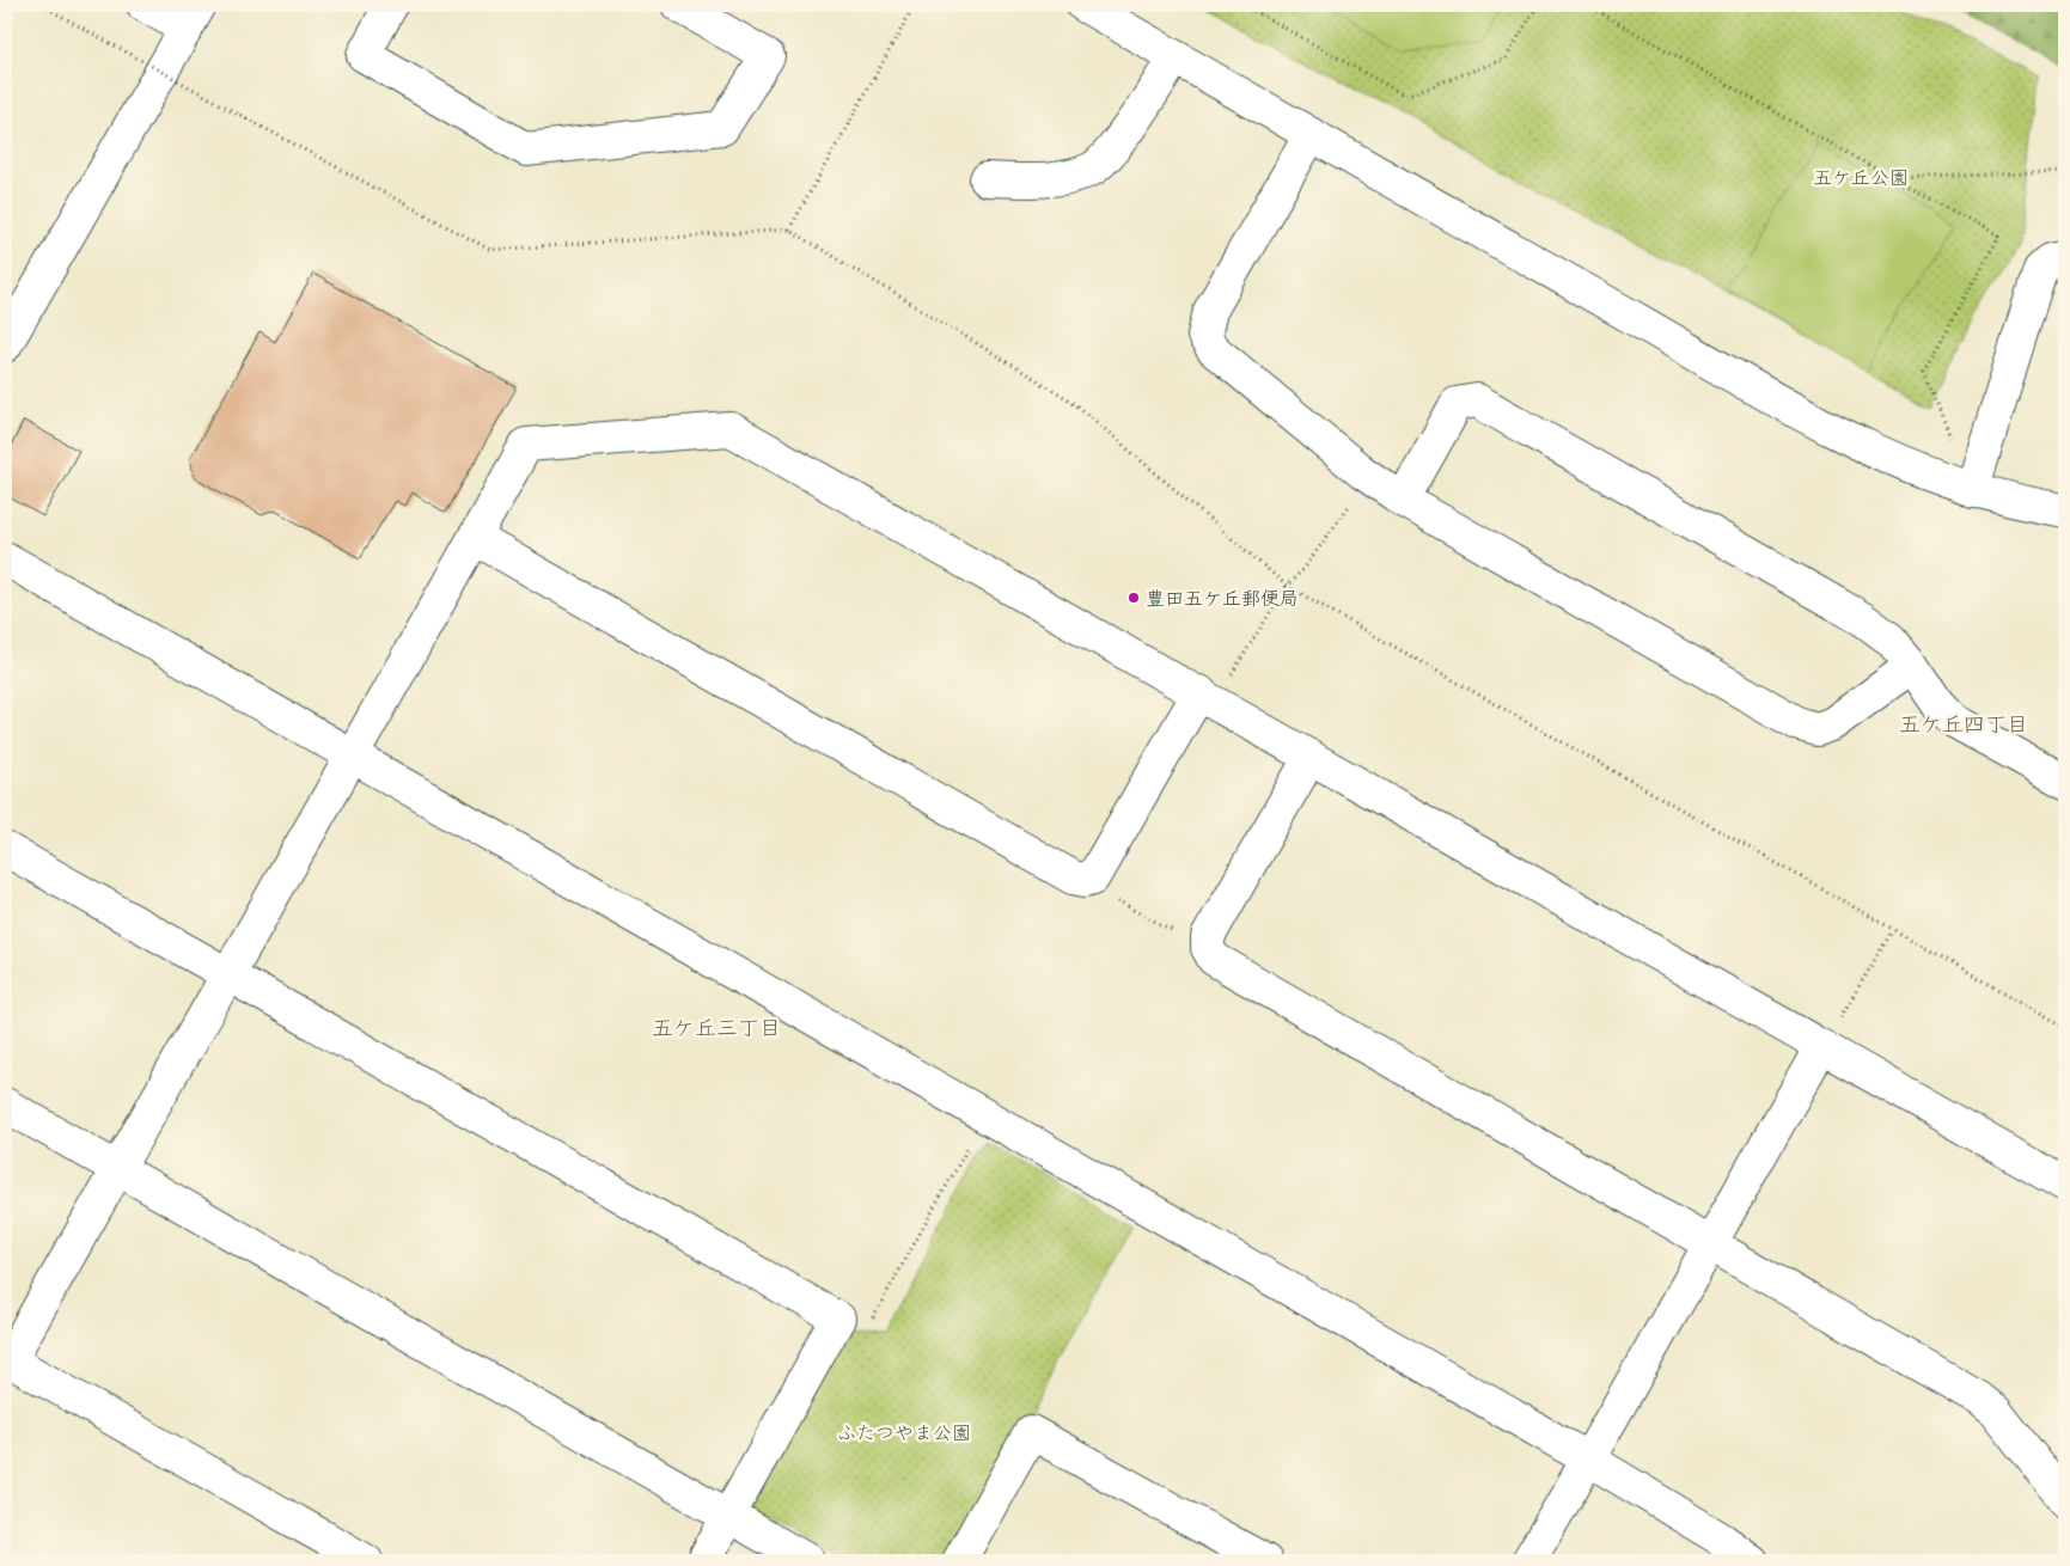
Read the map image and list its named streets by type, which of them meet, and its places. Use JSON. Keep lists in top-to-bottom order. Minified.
{"districts":["五ケ丘四丁目","五ケ丘三丁目"],"parks":["五ケ丘公園","ふたつやま公園"],"places":["豊田五ケ丘郵便局"]}
